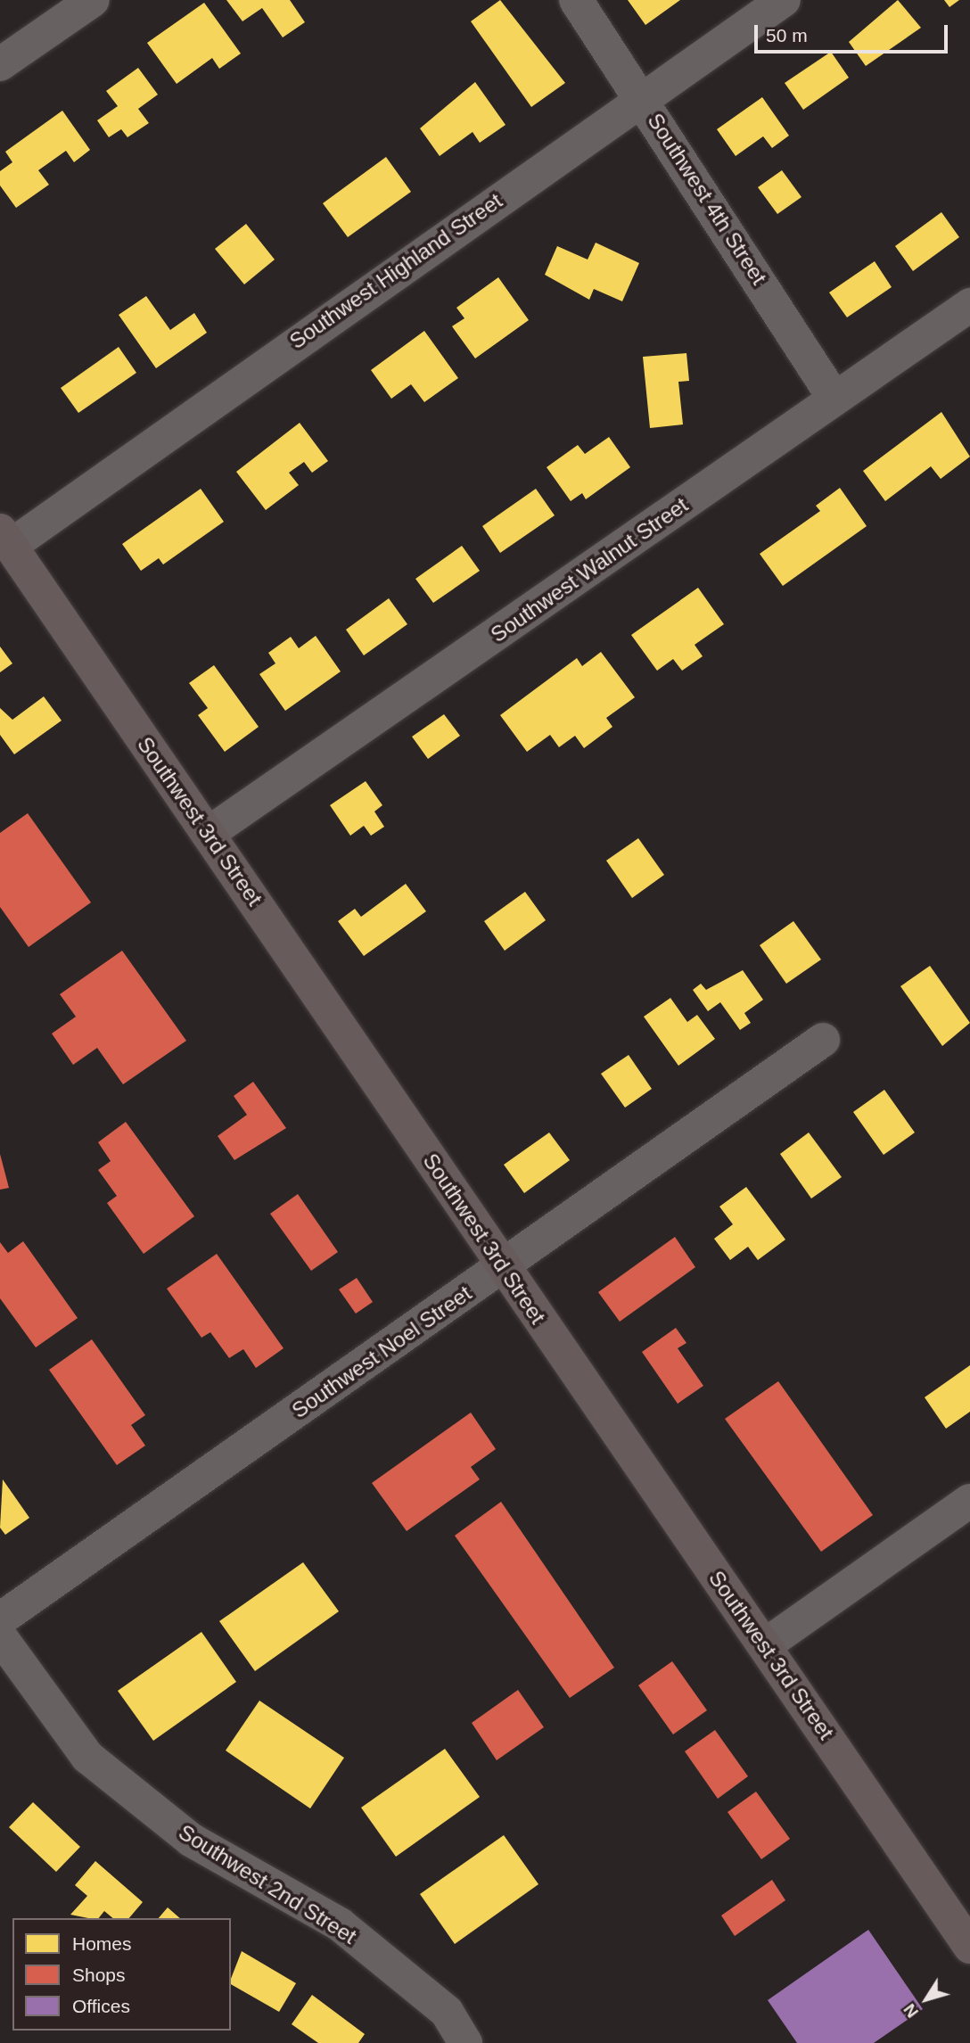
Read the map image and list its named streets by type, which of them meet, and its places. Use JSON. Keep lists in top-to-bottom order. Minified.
{"streets":{"main road":["Southwest 3rd Street"],"street":["Southwest 4th Street","Southwest Highland Street","Southwest Walnut Street","Southwest Noel Street","Southwest 2nd Street"]},"crossings":[["Southwest 4th Street","Southwest Highland Street"],["Southwest 4th Street","Southwest Walnut Street"],["Southwest Highland Street","Southwest 3rd Street"],["Southwest Walnut Street","Southwest 3rd Street"],["Southwest 3rd Street","Southwest Noel Street"]],"legend":["Homes","Shops","Offices"],"scale_bar":"50 m","north":"bottom left"}
